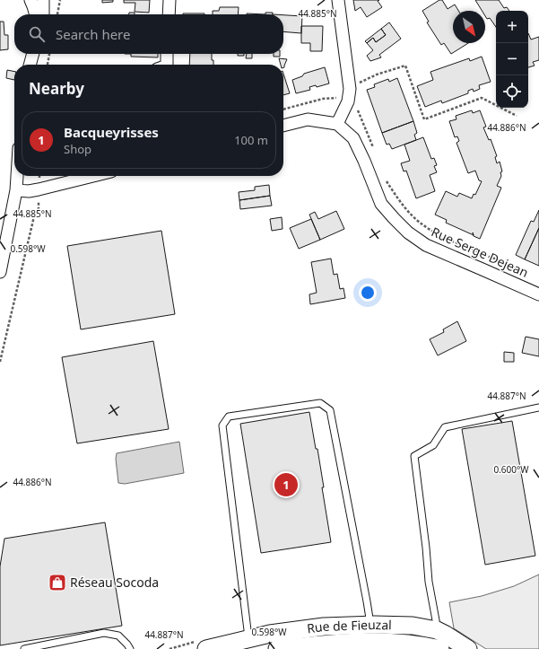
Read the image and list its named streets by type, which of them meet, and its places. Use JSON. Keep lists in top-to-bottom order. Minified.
{"streets":{"street":["Rue Serge Dejean","Rue de Fieuzal"]},"places":{"shop":["Réseau Socoda"]},"north":"bottom right","page":{"map_buttons":["+","−"],"search":"Search here","heading":"Nearby","list":[{"mark":"1","name":"Bacqueyrisses","note":"Shop","value":"100 m"}],"pins":"1"},"coordinates":["44.885°N","44.886°N","0.598°W","44.887°N","0.600°W"]}
